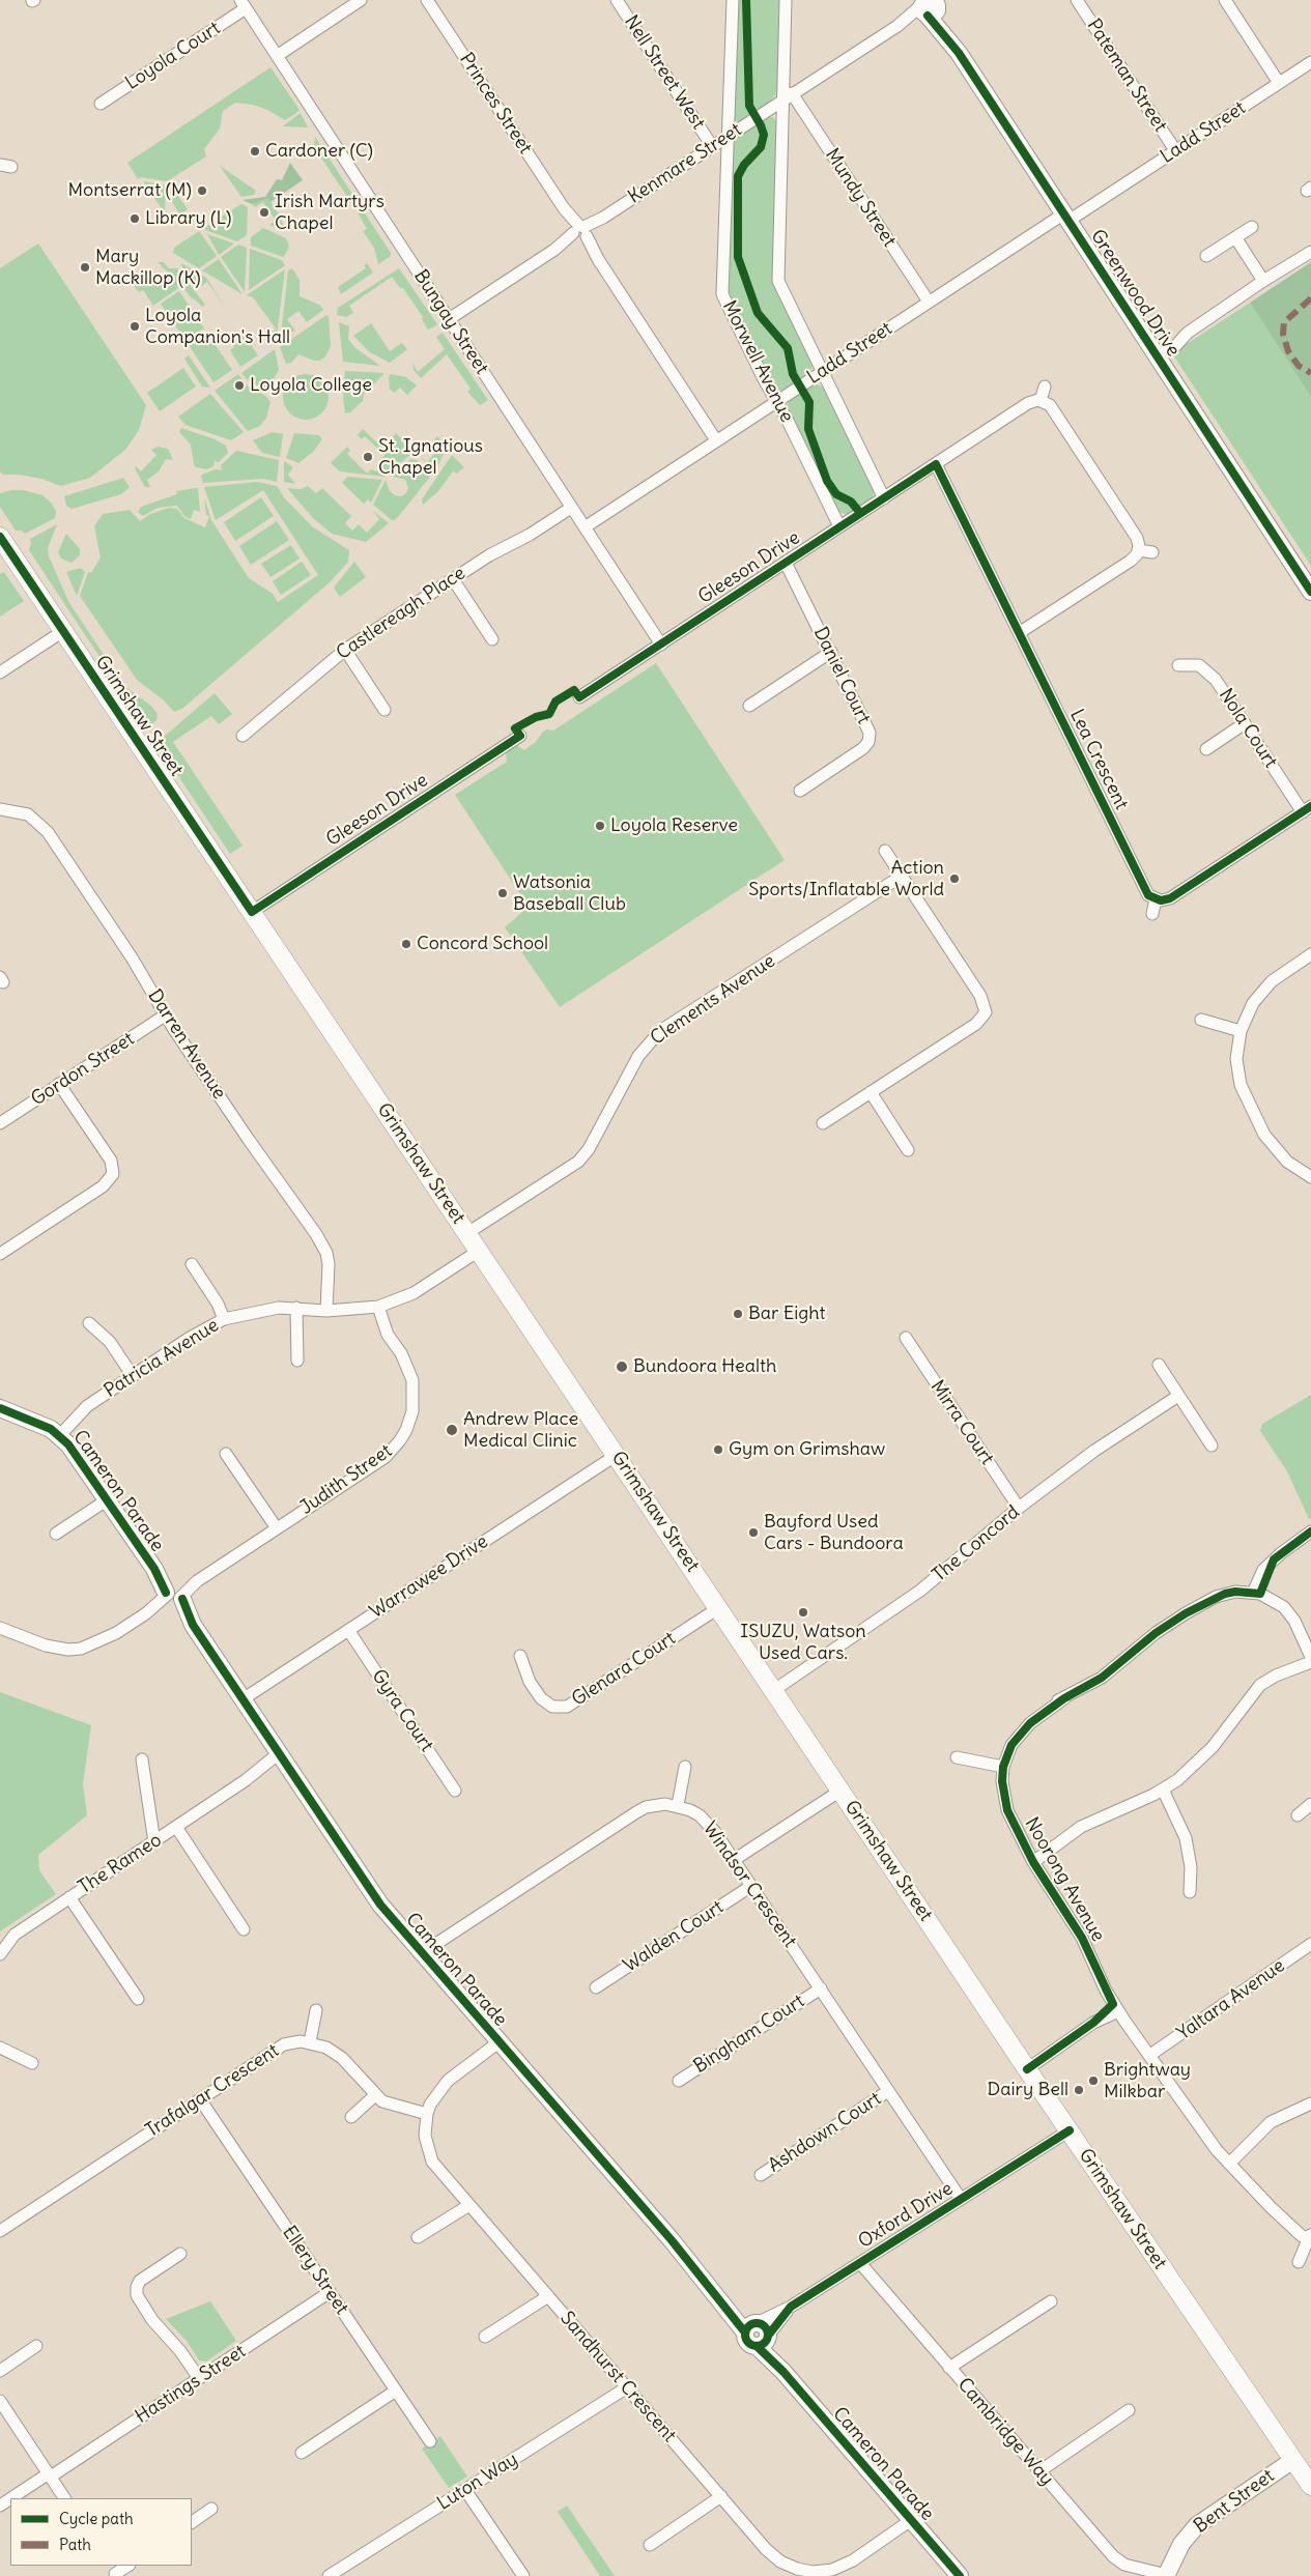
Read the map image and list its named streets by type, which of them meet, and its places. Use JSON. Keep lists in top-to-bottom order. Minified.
{"streets":{"main road":["Grimshaw Street"],"street":["Loyola Court","Nell Street West","Pateman Street","Princes Street","Ladd Street","Kenmare Street","Mundy Street","Greenwood Drive","Bungay Street","Morwell Avenue","Gleeson Drive","Castlereagh Place","Daniel Court","Nola Court","Lea Crescent","Clements Avenue","Darren Avenue","Gordon Street","Patricia Avenue","Mirra Court","Judith Street","Cameron Parade","The Concord","Warrawee Drive","Glenara Court","Gyra Court","The Rameo","Noorong Avenue","Windsor Crescent","Walden Court","Yaltara Avenue","Bingham Court","Trafalgar Crescent","Ashdown Court","Oxford Drive","Ellery Street","Sandhurst Crescent","Hastings Street","Cambridge Way","Luton Way","Bent Street"]},"crossings":[["Loyola Court","Bungay Street"],["Nell Street West","Kenmare Street"],["Pateman Street","Ladd Street"],["Princes Street","Ladd Street"],["Princes Street","Kenmare Street"],["Ladd Street","Mundy Street"],["Ladd Street","Greenwood Drive"],["Ladd Street","Bungay Street"],["Ladd Street","Morwell Avenue"],["Kenmare Street","Mundy Street"],["Kenmare Street","Greenwood Drive"],["Kenmare Street","Bungay Street"],["Kenmare Street","Morwell Avenue"],["Bungay Street","Gleeson Drive"],["Bungay Street","Castlereagh Place"],["Morwell Avenue","Gleeson Drive"],["Gleeson Drive","Daniel Court"],["Gleeson Drive","Grimshaw Street"],["Gleeson Drive","Lea Crescent"],["Grimshaw Street","Clements Avenue"],["Grimshaw Street","Patricia Avenue"],["Grimshaw Street","The Concord"],["Grimshaw Street","Warrawee Drive"],["Grimshaw Street","Glenara Court"],["Grimshaw Street","Oxford Drive"],["Grimshaw Street","Bent Street"],["Darren Avenue","Gordon Street"],["Darren Avenue","Patricia Avenue"],["Patricia Avenue","Judith Street"],["Patricia Avenue","Cameron Parade"],["Mirra Court","The Concord"],["Judith Street","Cameron Parade"],["Cameron Parade","Warrawee Drive"],["Cameron Parade","The Rameo"],["Cameron Parade","Oxford Drive"],["Cameron Parade","Sandhurst Crescent"],["Warrawee Drive","Gyra Court"],["Noorong Avenue","Yaltara Avenue"],["Windsor Crescent","Walden Court"],["Windsor Crescent","Bingham Court"],["Windsor Crescent","Ashdown Court"],["Windsor Crescent","Oxford Drive"],["Trafalgar Crescent","Ellery Street"],["Trafalgar Crescent","Sandhurst Crescent"],["Oxford Drive","Cambridge Way"],["Ellery Street","Hastings Street"],["Sandhurst Crescent","Luton Way"],["Cambridge Way","Bent Street"]],"places":["Cardoner (C)","Montserrat (M)","Irish Martyrs Chapel","Library (L)","Mary Mackillop (K)","Loyola Companion's Hall","Loyola College","St. Ignatious Chapel","Loyola Reserve","Action Sports/Inflatable World","Watsonia Baseball Club","Concord School","Bar Eight","Bundoora Health","Andrew Place Medical Clinic","Gym on Grimshaw","Bayford Used Cars - Bundoora","ISUZU, Watson Used Cars.","Brightway Milkbar","Dairy Bell"],"legend":["Cycle path","Path"]}
